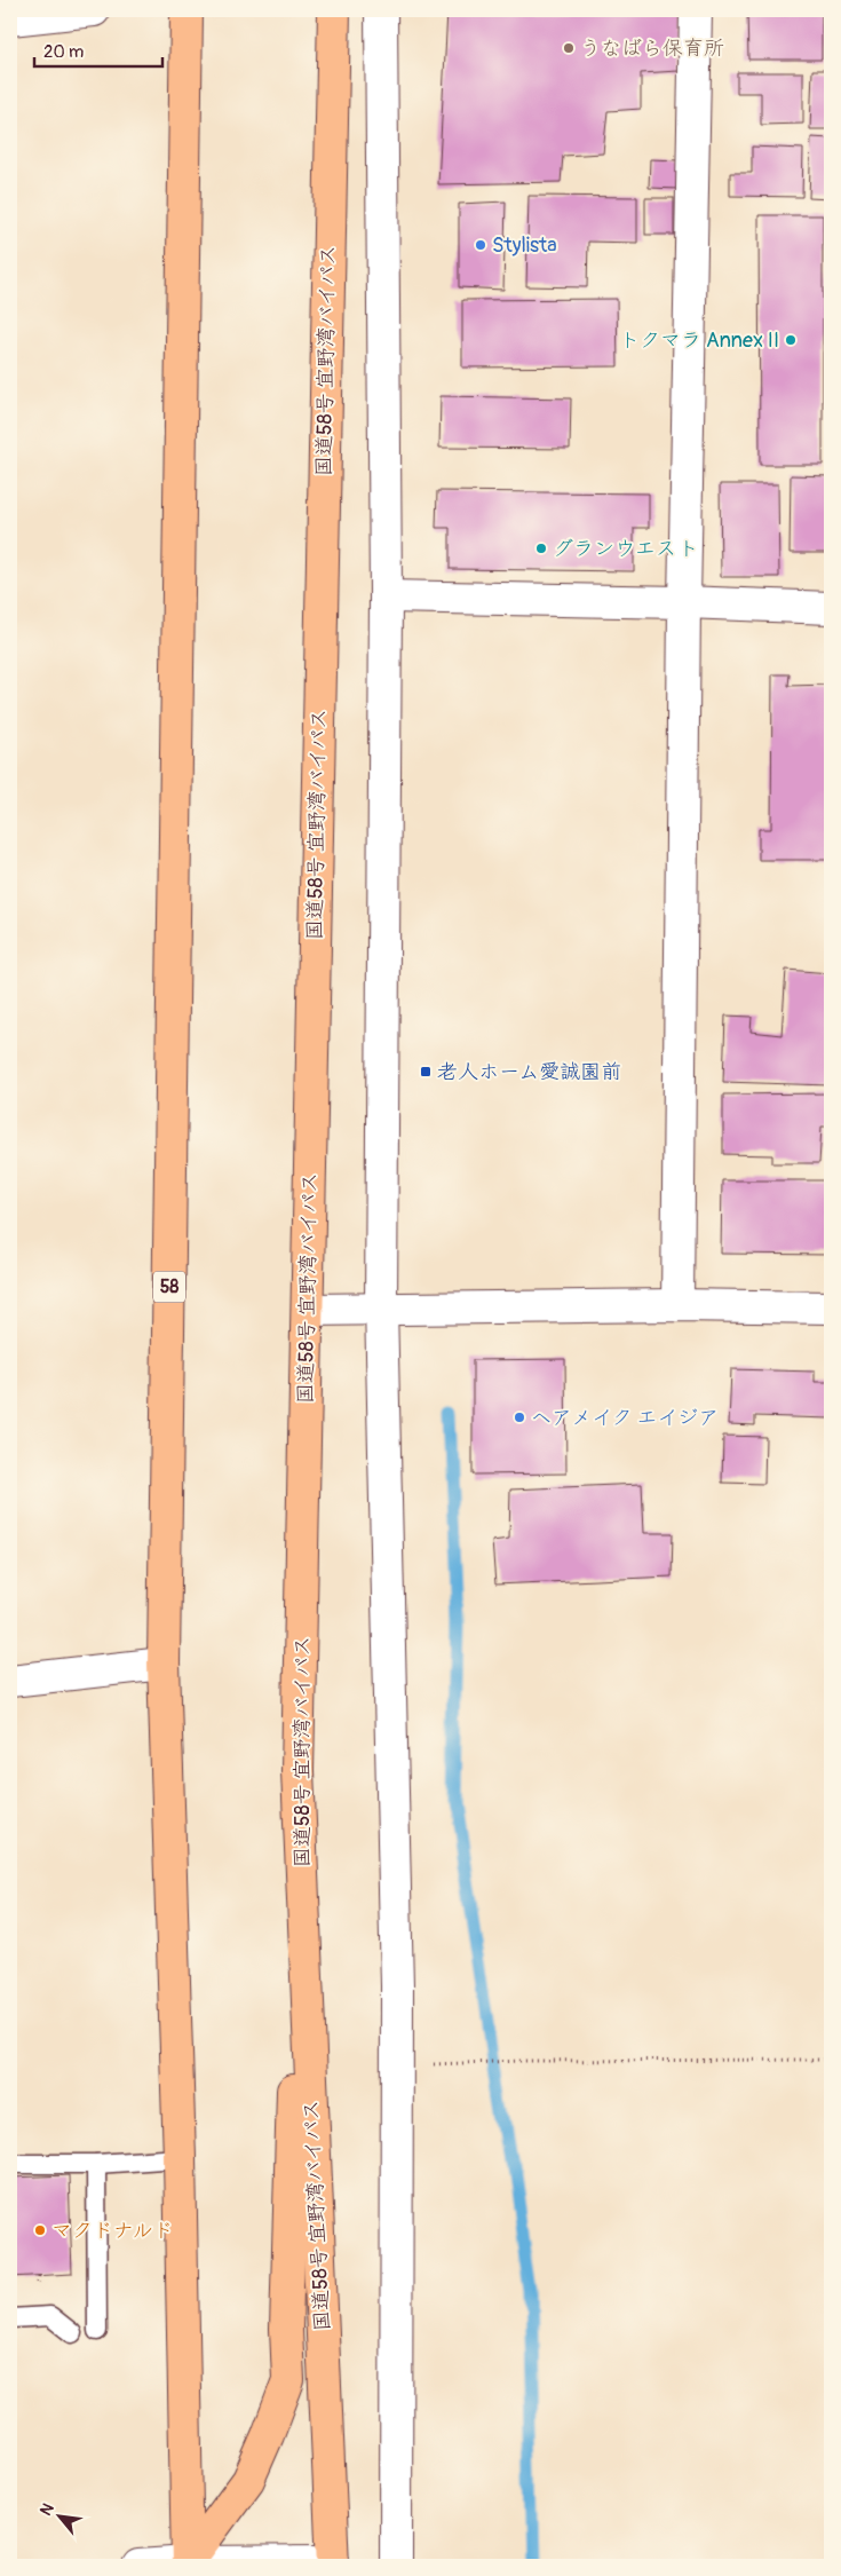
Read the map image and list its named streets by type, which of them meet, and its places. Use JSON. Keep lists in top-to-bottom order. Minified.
{"streets":{"highway":["国道58号 宜野湾バイパス","58"]},"places":{"other":["うなばら保育所","Stylista","トクマラ Annex II","グランウエスト","ヘアメイク エイジア","マクドナルド"],"transit":["老人ホーム愛誠園前"]},"scale_bar":"20 m","north":"top left"}
